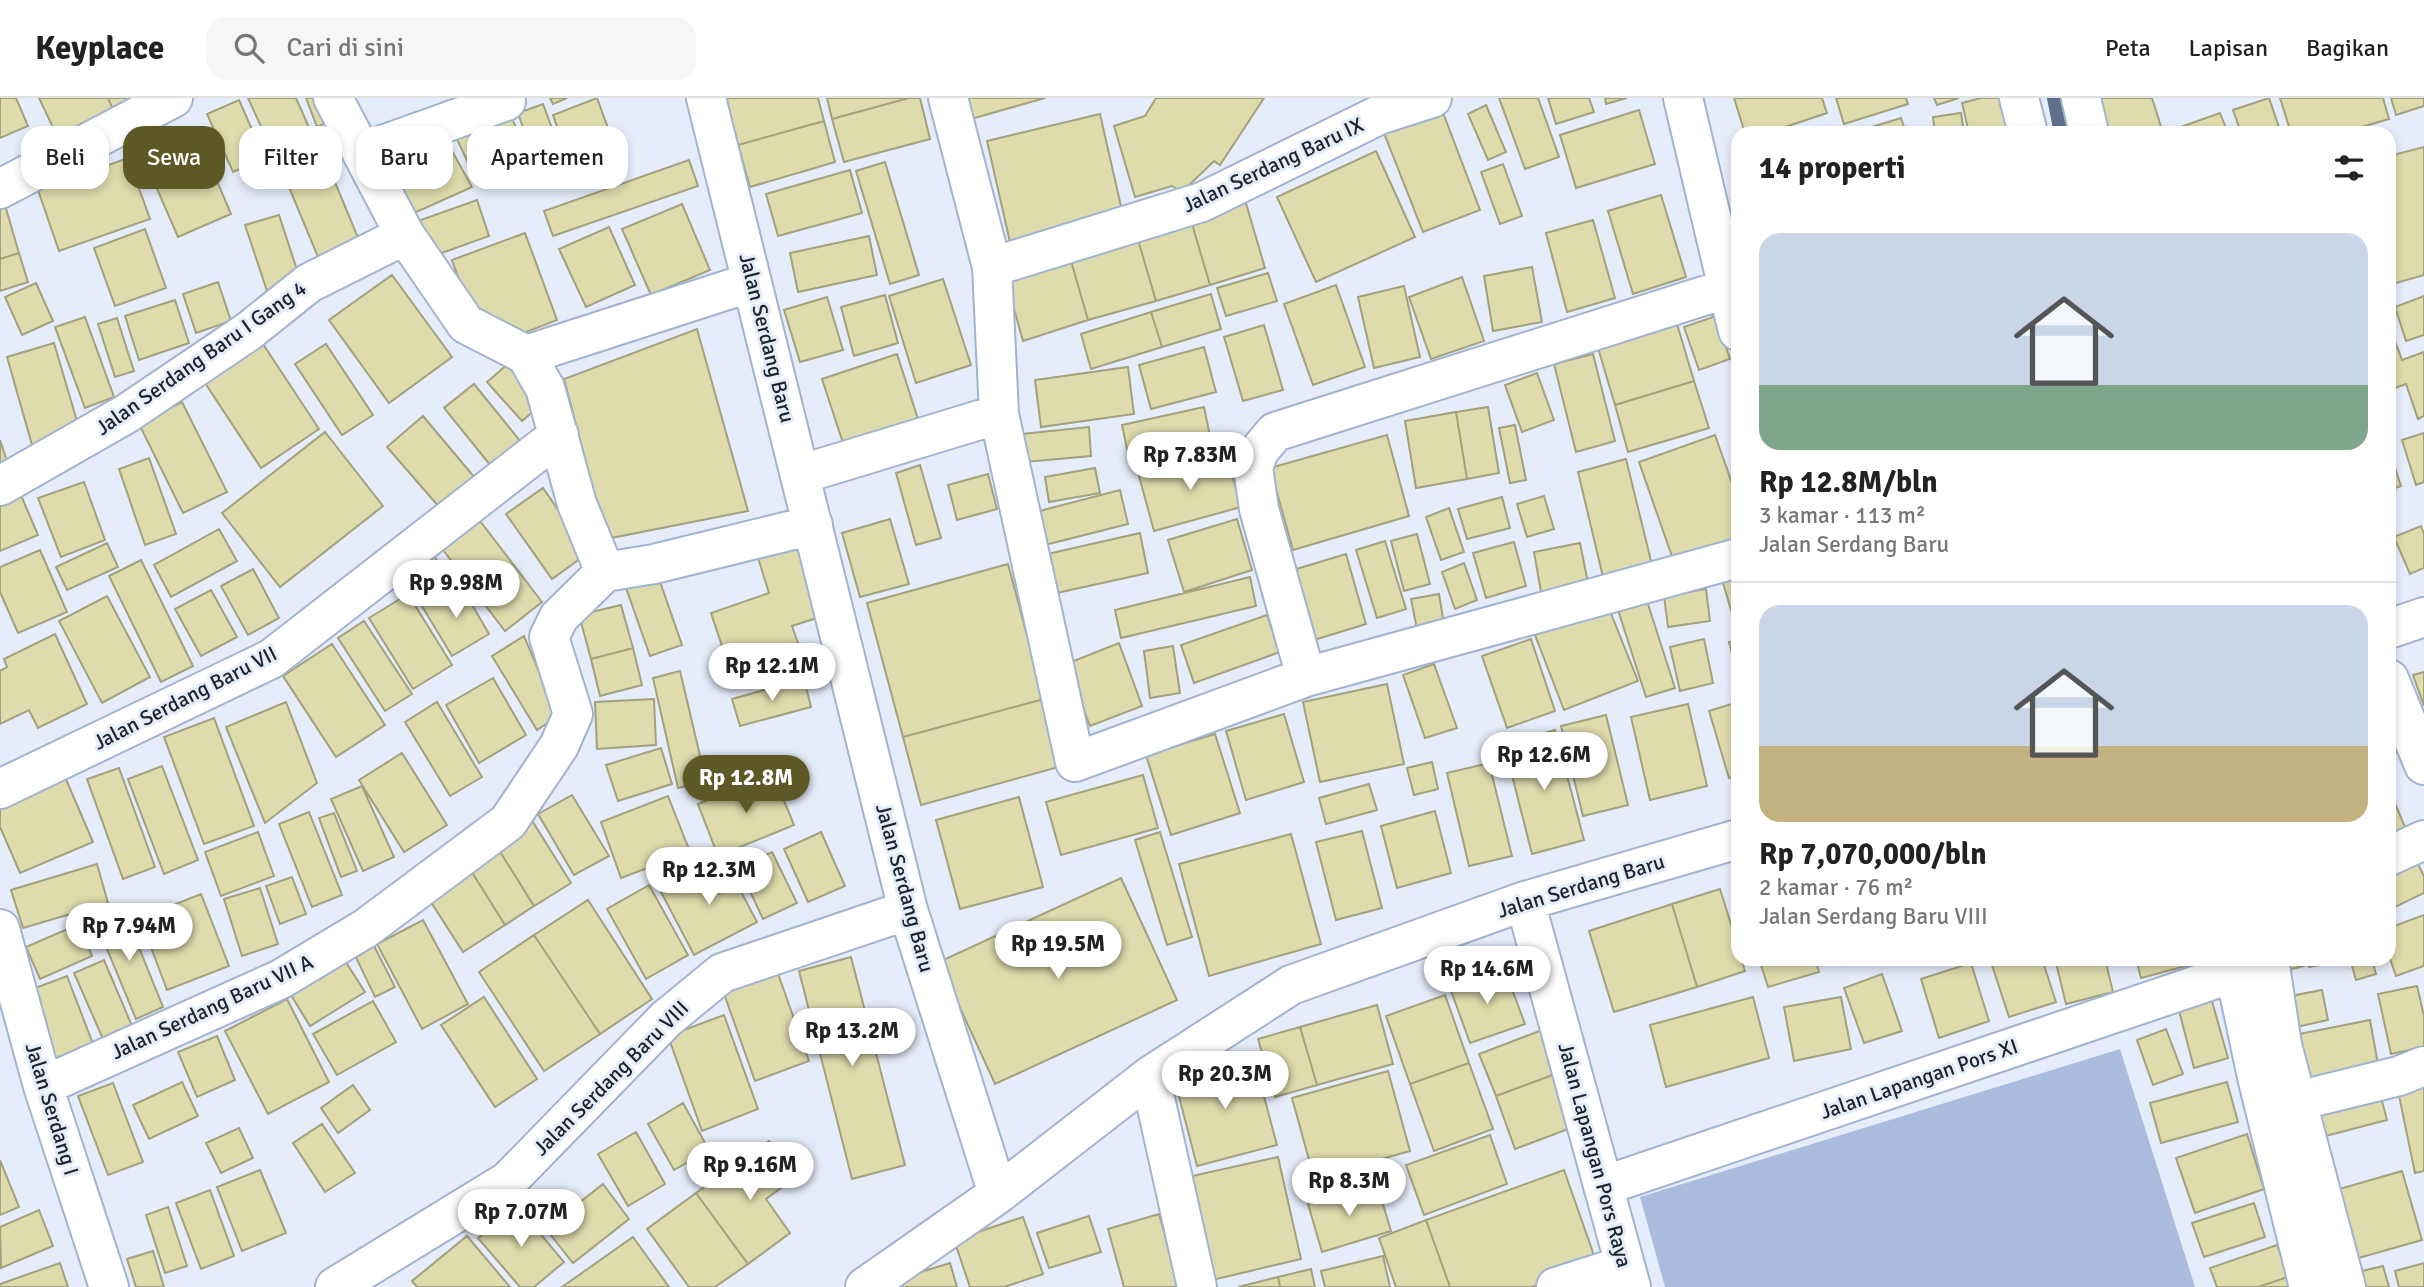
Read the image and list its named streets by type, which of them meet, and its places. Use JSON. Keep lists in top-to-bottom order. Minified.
{"streets":{"street":["Jalan Serdang Baru IX","Jalan Serdang Baru","Jalan Serdang Baru I Gang 4","Jalan Serdang Baru VII","Jalan Serdang Baru VII A","Jalan Serdang Baru VIII","Jalan Lapangan Pors XI","Jalan Serdang I","Jalan Lapangan Pors Raya"]},"crossings":[["Jalan Serdang Baru","Jalan Serdang Baru VIII"],["Jalan Serdang Baru","Jalan Lapangan Pors Raya"],["Jalan Serdang Baru VII A","Jalan Serdang I"],["Jalan Lapangan Pors XI","Jalan Lapangan Pors Raya"]],"page":{"header":"Keyplace","search":"Cari di sini","nav":["Peta","Lapisan","Bagikan"],"chip":["Beli","Sewa","Filter","Baru","Apartemen"],"heading":"14 properti","list":[{"name":"Rp 12.8M/bln","note":"3 kamar · 113 m² · Jalan Serdang Baru"},{"name":"Rp 7,070,000/bln","note":"2 kamar · 76 m² · Jalan Serdang Baru VIII"}],"price":["Rp 7.83M","Rp 9.98M","Rp 12.1M","Rp 12.6M","Rp 12.8M","Rp 12.3M","Rp 7.94M","Rp 19.5M","Rp 14.6M","Rp 13.2M","Rp 20.3M","Rp 9.16M","Rp 8.3M","Rp 7.07M"]}}
